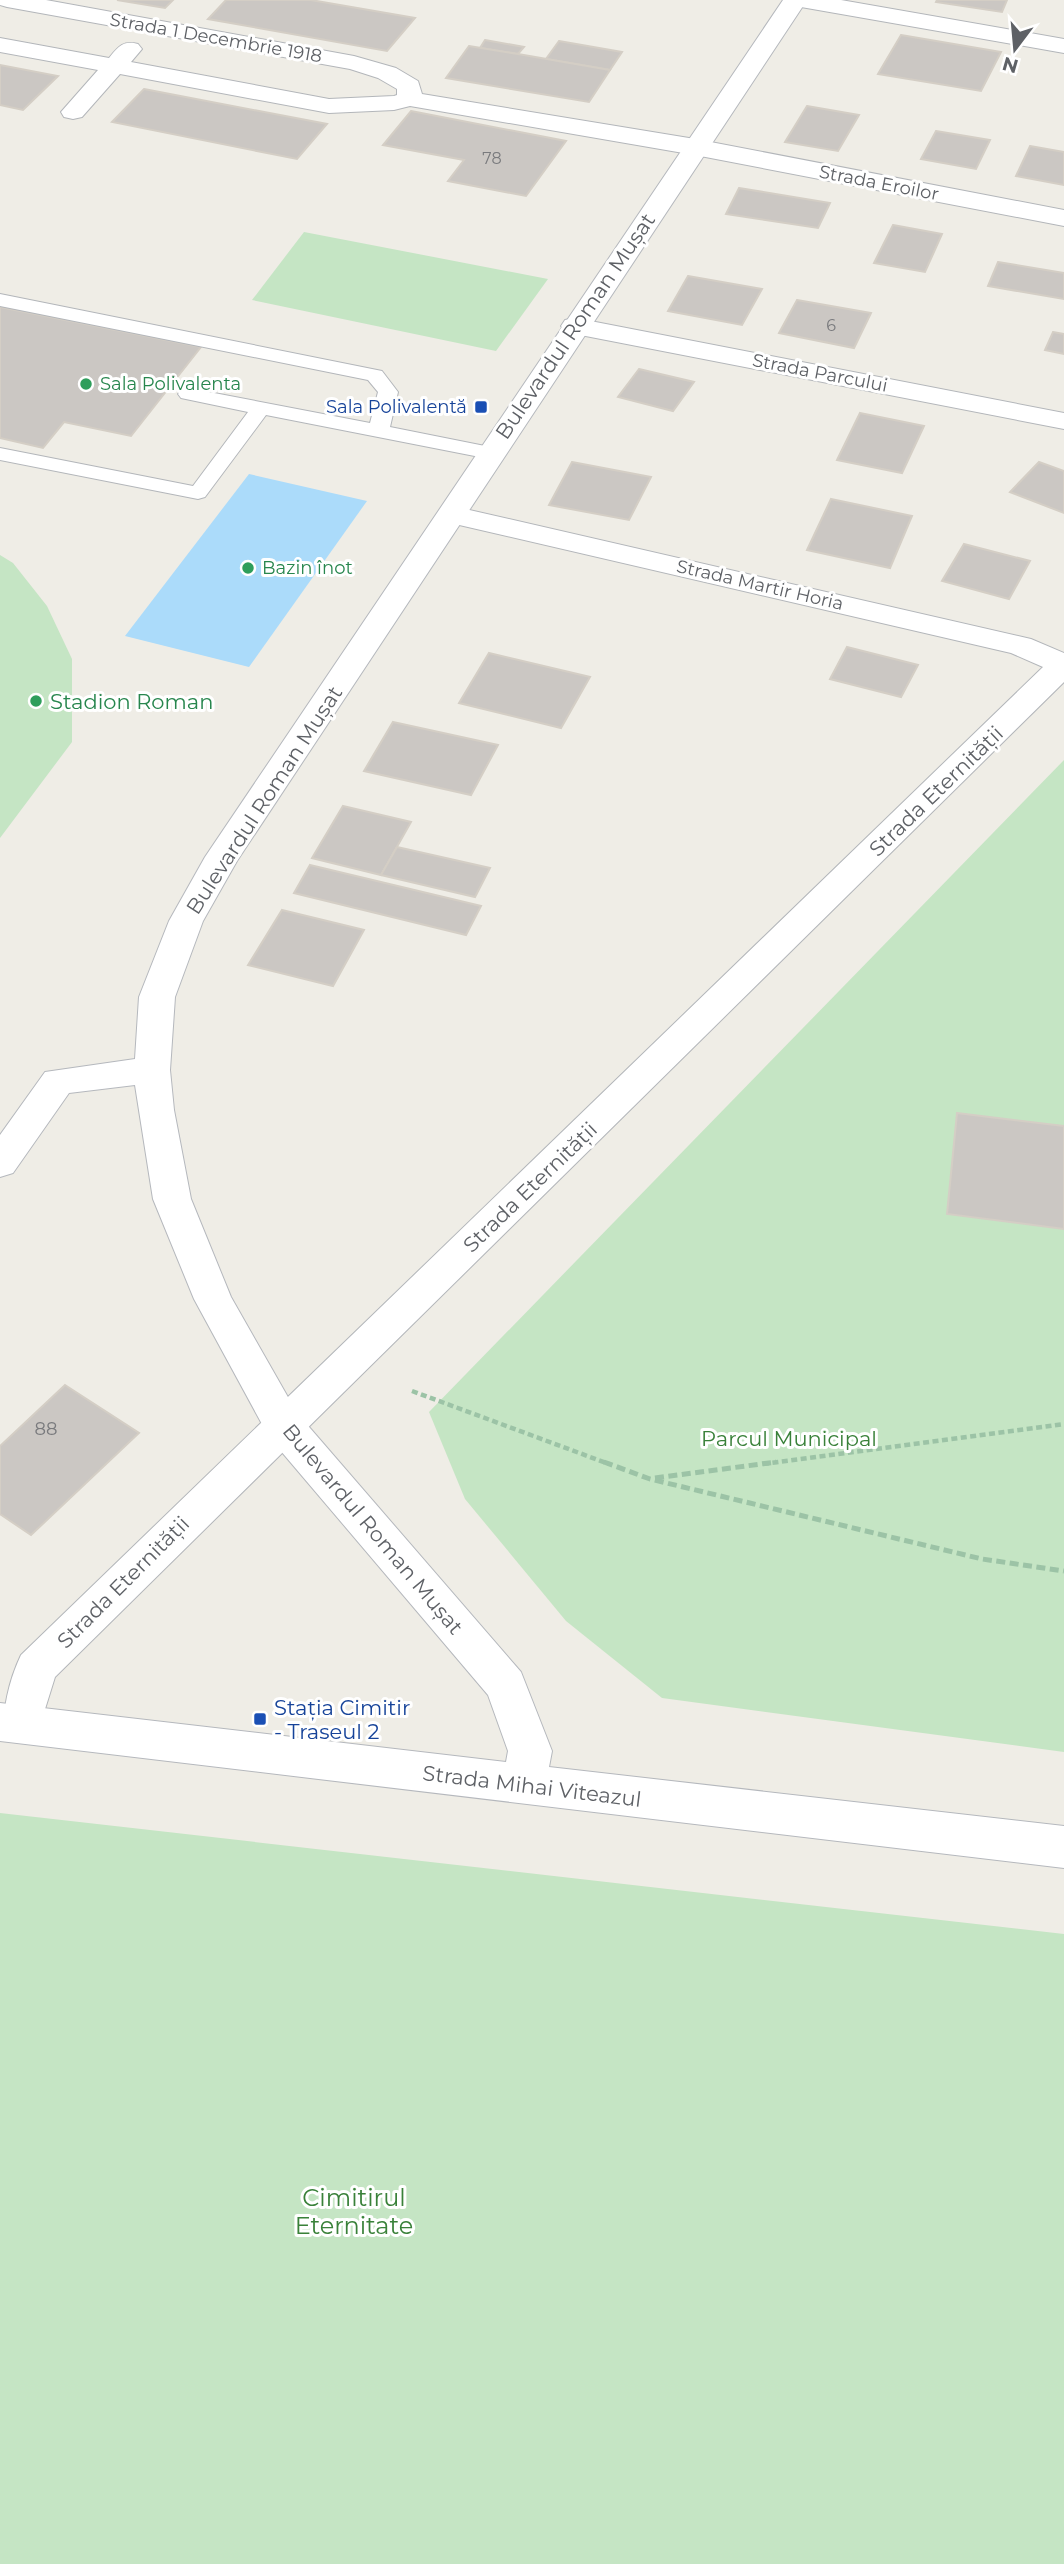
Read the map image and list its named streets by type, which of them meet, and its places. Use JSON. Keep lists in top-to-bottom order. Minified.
{"streets":{"street":["Strada 1 Decembrie 1918","Strada Eroilor","Bulevardul Roman Mușat","Strada Parcului","Strada Martir Horia","Strada Eternității","Strada Mihai Viteazul"]},"crossings":[["Strada Eroilor","Bulevardul Roman Mușat"],["Bulevardul Roman Mușat","Strada Parcului"],["Bulevardul Roman Mușat","Strada Martir Horia"],["Bulevardul Roman Mușat","Strada Eternității"],["Bulevardul Roman Mușat","Strada Mihai Viteazul"],["Strada Martir Horia","Strada Eternității"],["Strada Eternității","Strada Mihai Viteazul"]],"parks":["Parcul Municipal","Cimitirul Eternitate"],"places":{"other":["Sala Polivalenta","Bazin înot","Stadion Roman"],"transit":["Sala Polivalentă","Stația Cimitir - Traseul 2"]},"house_numbers":["78","6","88"],"north":"bottom"}
